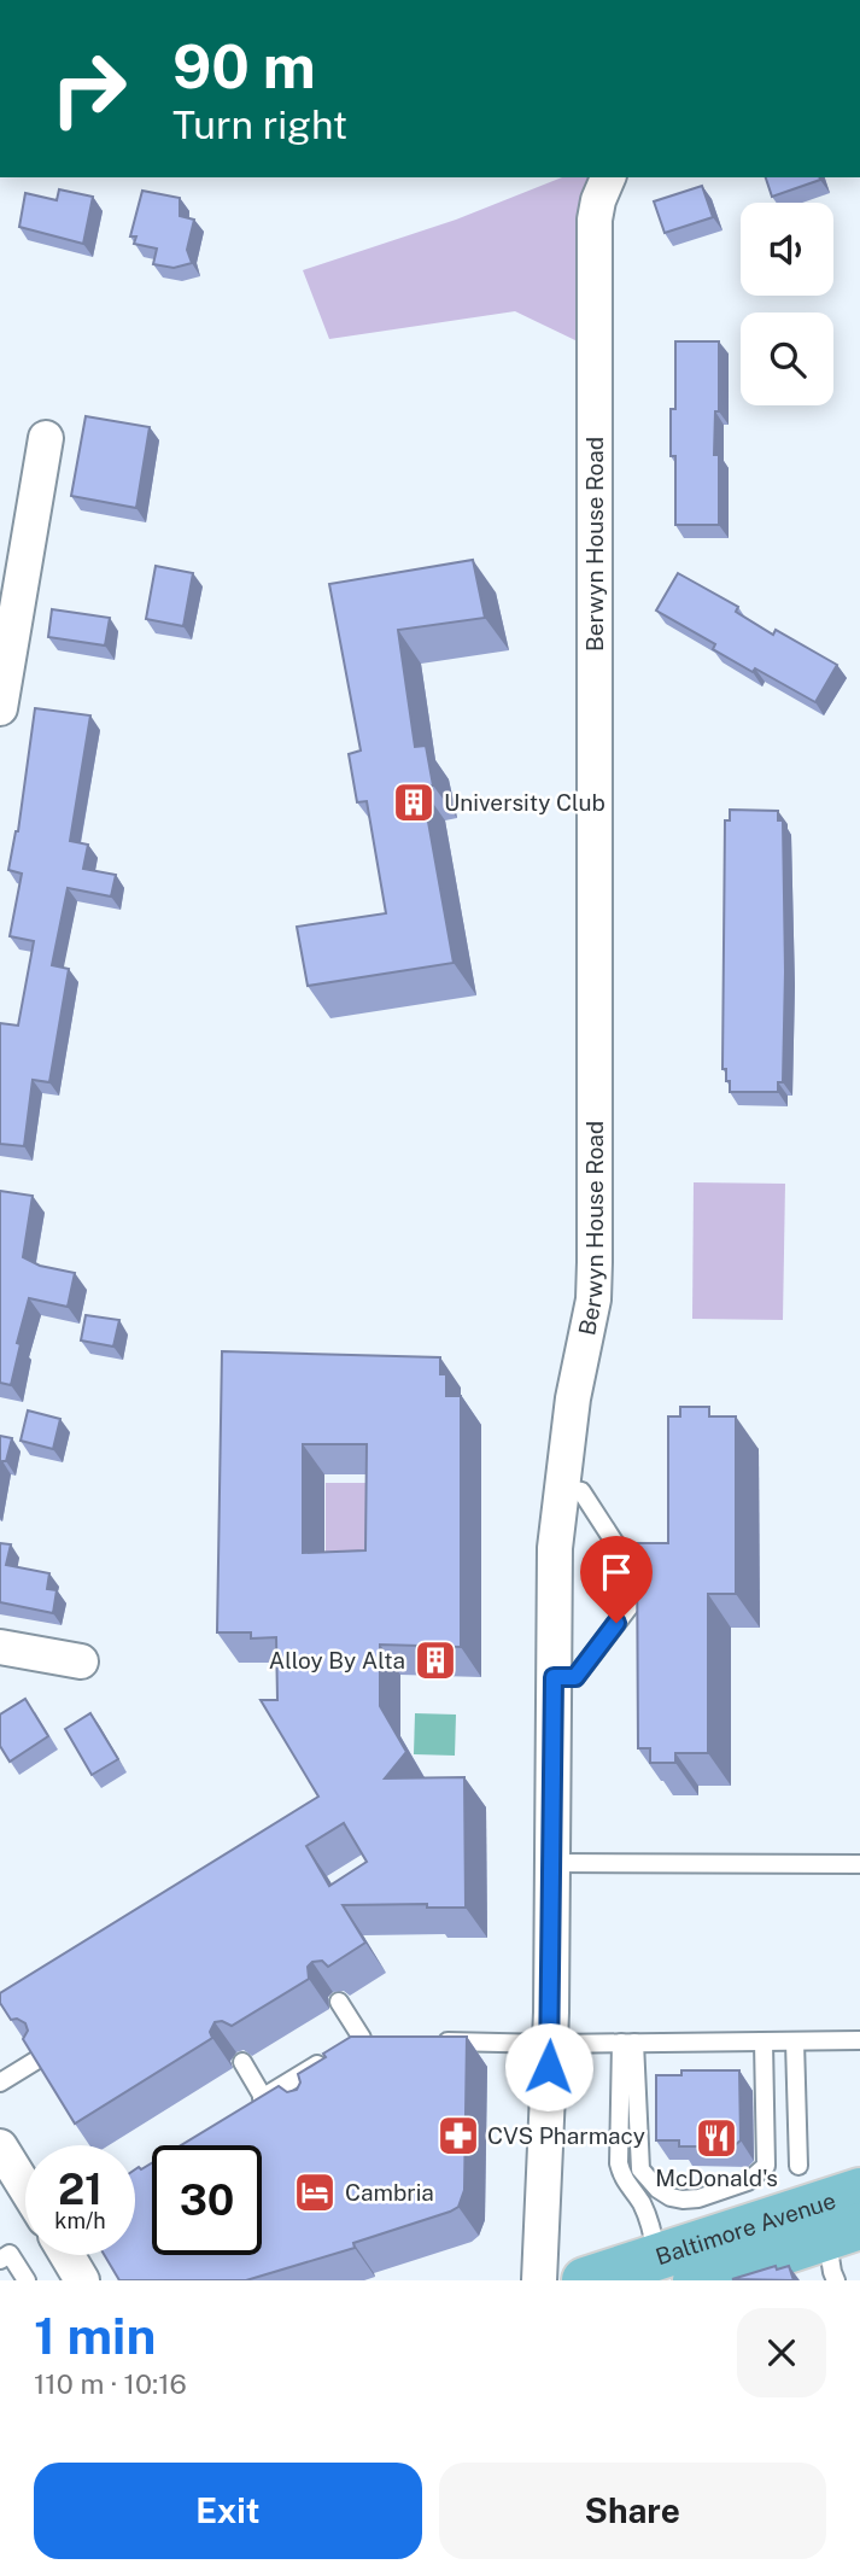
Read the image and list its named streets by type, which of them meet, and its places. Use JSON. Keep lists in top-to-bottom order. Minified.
{"streets":{"main road":["Baltimore Avenue"],"street":["Berwyn House Road"]},"places":{"building":["University Club","Alloy By Alta"],"pharmacy":["CVS Pharmacy"],"restaurant":["McDonald's"],"hotel":["Cambria"]},"page":{"turn":["90 m","Turn right"],"speed":"21 km/h","limit":"30","heading":["1 min","110 m · 10:16"],"buttons":["Exit","Share"]}}
